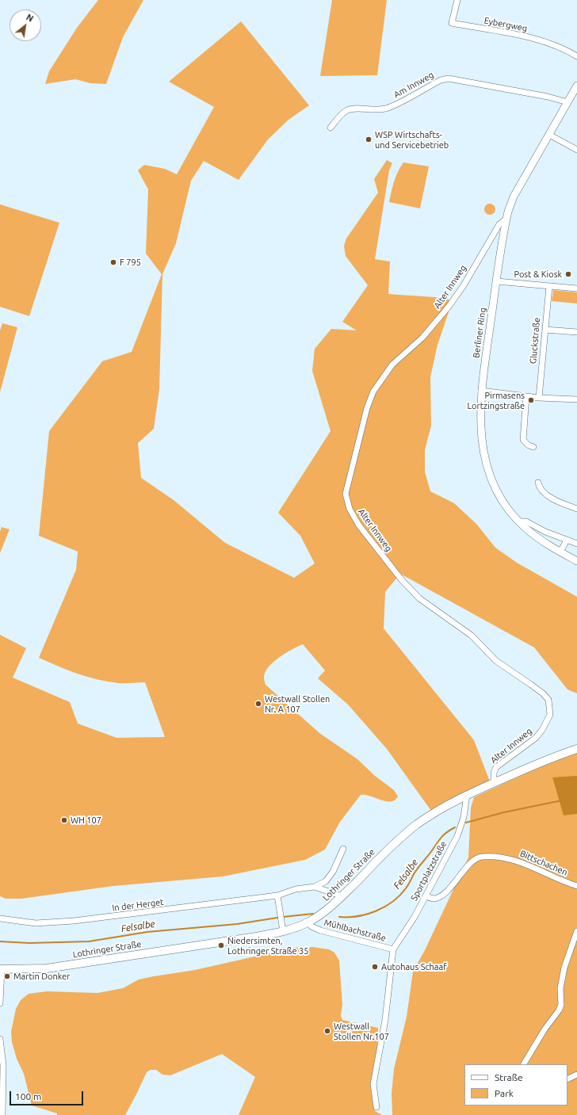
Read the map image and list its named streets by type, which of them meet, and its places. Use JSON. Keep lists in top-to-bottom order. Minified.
{"streets":{"main road":["Lothringer Straße"],"street":["Eybergweg","Am Innweg","Alter Innweg","Berliner Ring","Gluckstraße","Bittschachen","Sportplatzstraße","In der Herget","Mühlbachstraße"]},"crossings":[["Am Innweg","Berliner Ring"],["Alter Innweg","Berliner Ring"],["Alter Innweg","Lothringer Straße"],["Bittschachen","Sportplatzstraße"],["Sportplatzstraße","Lothringer Straße"],["Sportplatzstraße","Mühlbachstraße"],["Lothringer Straße","In der Herget"],["Lothringer Straße","Mühlbachstraße"]],"water":["Felsalbe"],"places":["WSP Wirtschafts- und Servicebetrieb","F 795","Post & Kiosk","Pirmasens Lortzingstraße","Westwall Stollen Nr. A 107","WH 107","Niedersimten, Lothringer Straße 35","Autohaus Schaaf","Martin Donker","Westwall Stollen Nr.107"],"legend":["Straße","Park"],"scale_bar":"100 m","north":"top right"}
